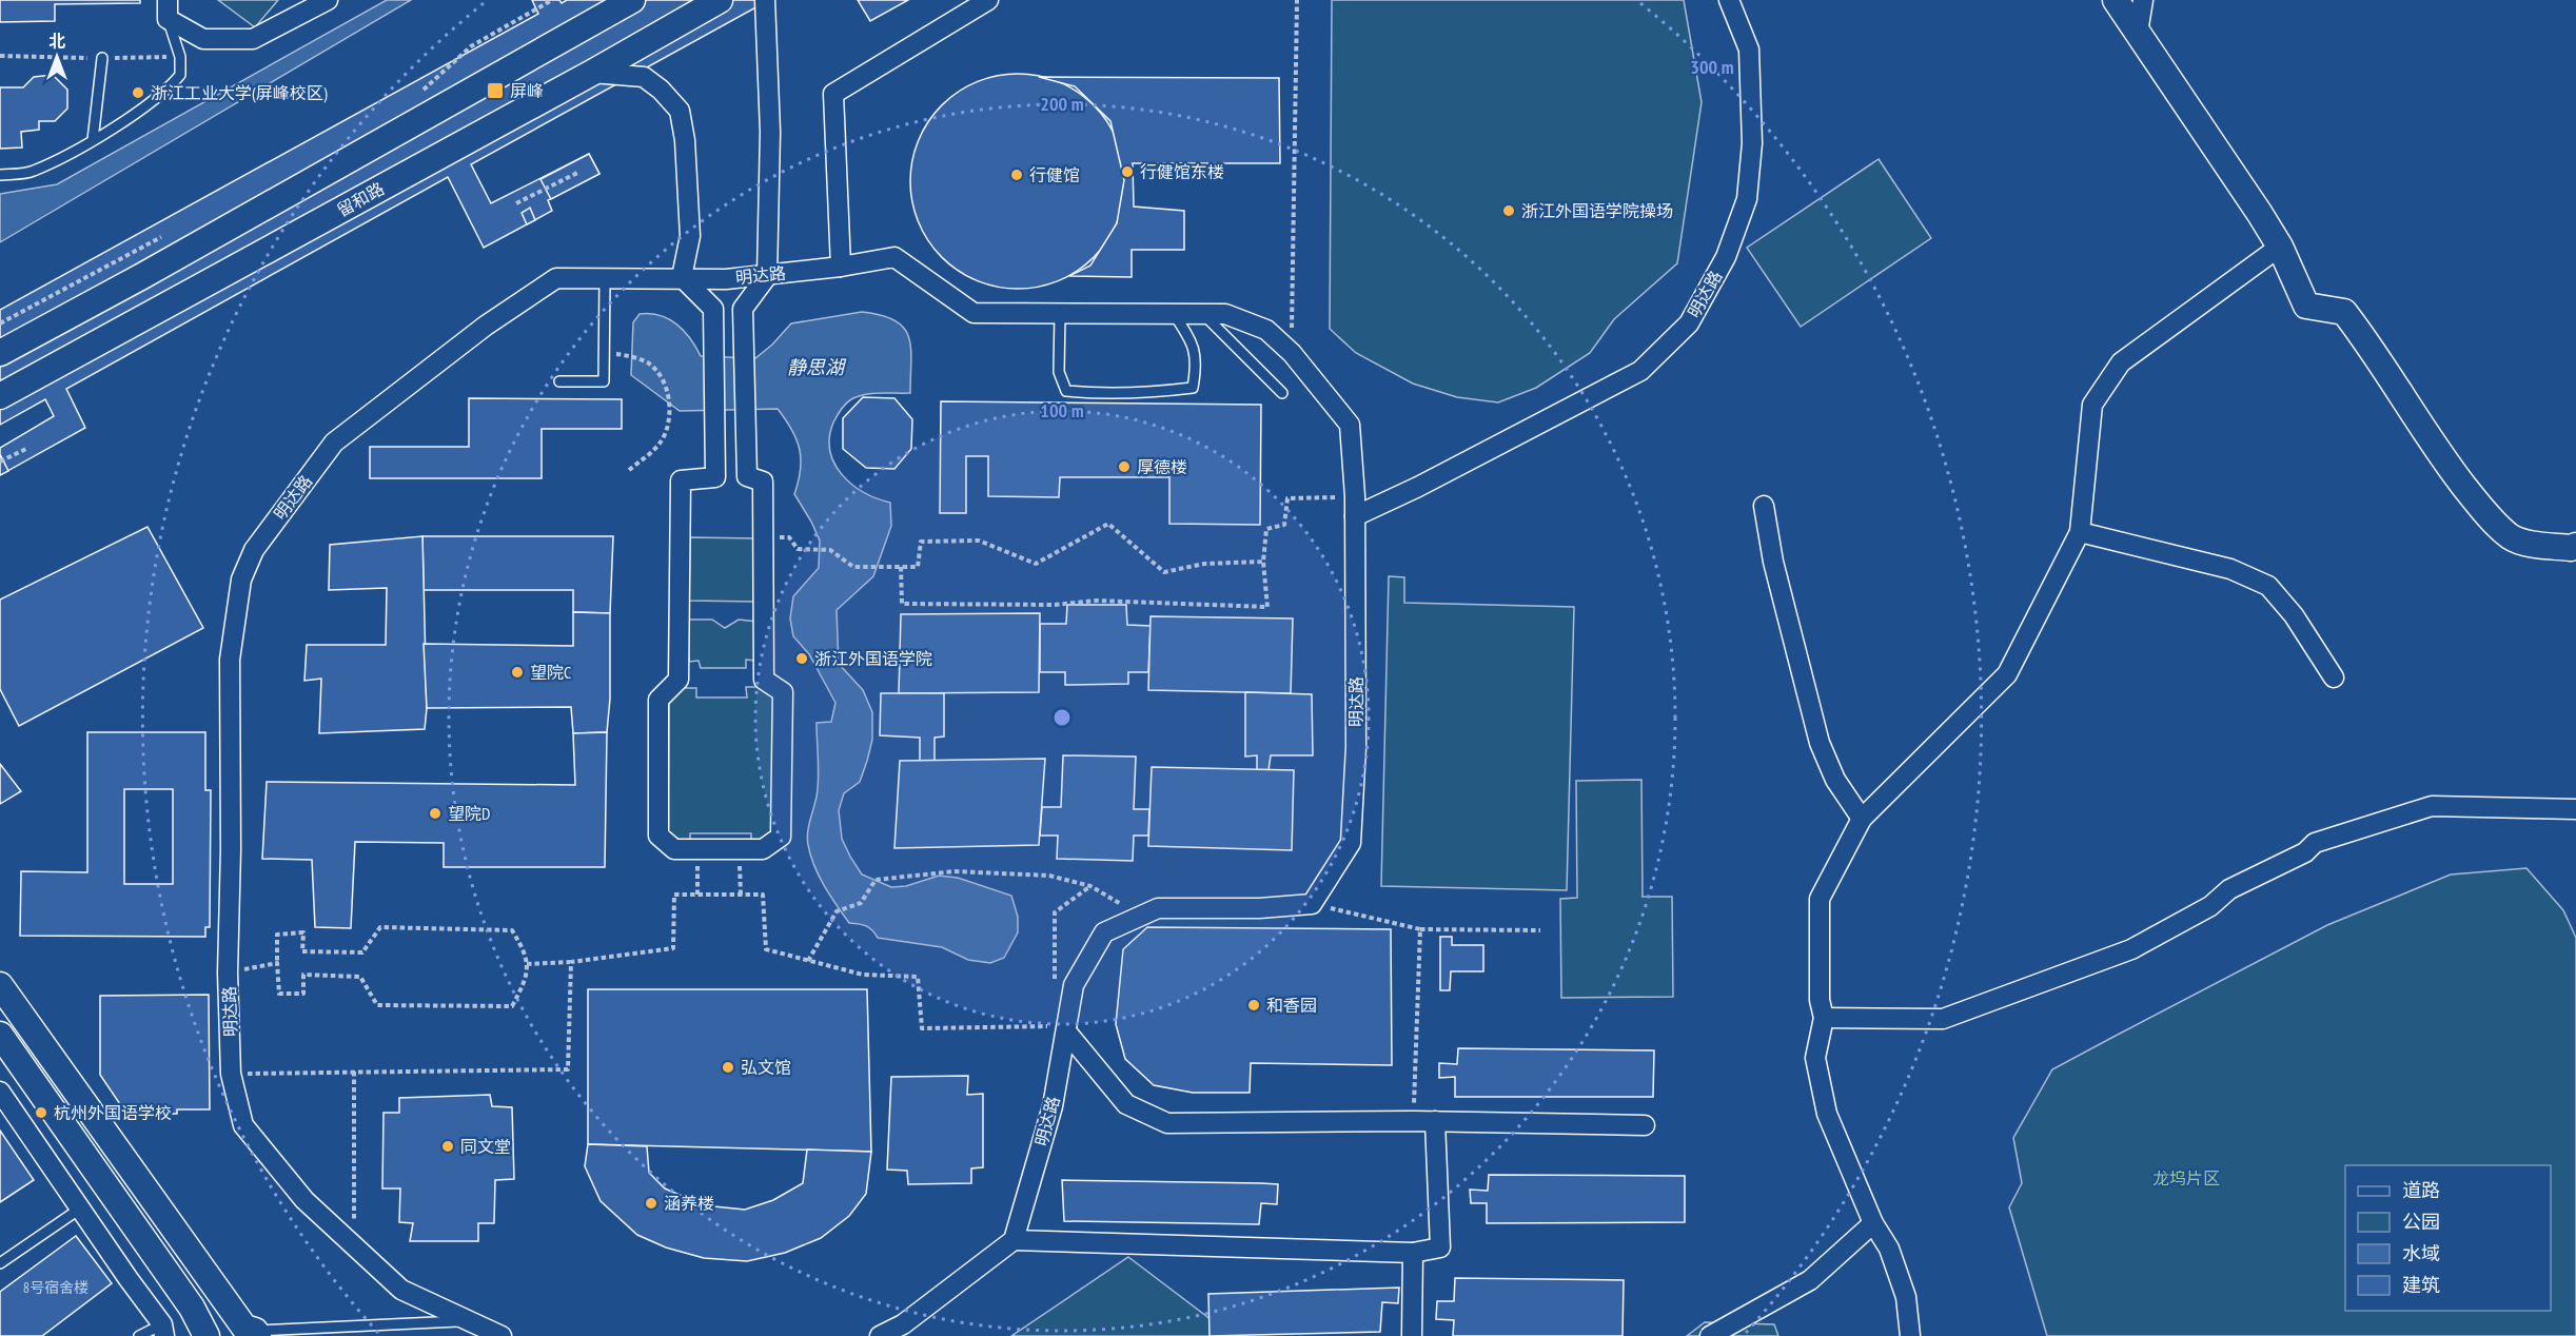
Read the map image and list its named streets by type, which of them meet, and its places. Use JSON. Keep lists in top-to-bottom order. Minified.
{"streets":{"street":["留和路","明达路"]},"water":["静思湖"],"parks":["龙坞片区"],"places":{"transit":["屏峰"],"other":["浙江工业大学(屏峰校区)","行健馆东楼","行健馆","浙江外国语学院操场","厚德楼","浙江外国语学院","望院C","望院D","和香园","弘文馆","杭州外国语学校","同文堂","涵养楼"]},"house_numbers":["8号宿舍楼"],"legend":["道路","公园","水域","建筑"],"north":"top","rings":["300 m","200 m","100 m"]}
